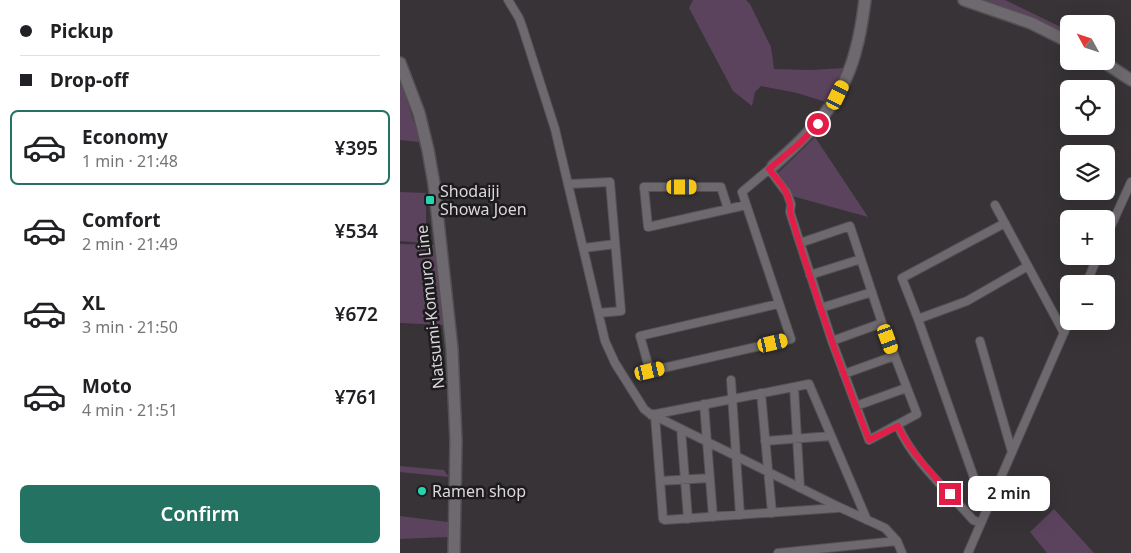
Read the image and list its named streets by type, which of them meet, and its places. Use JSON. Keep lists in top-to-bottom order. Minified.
{"streets":{"main road":["Natsumi-Komuro Line"]},"places":{"transit":["Shodaiji Showa Joen"],"other":["Ramen shop"]},"north":"top left","page":{"banner":["Pickup","Drop-off"],"map_buttons":["+","−"],"list":[{"name":"Economy","note":"1 min · 21:48","value":"¥395"},{"name":"Comfort","note":"2 min · 21:49","value":"¥534"},{"name":"XL","note":"3 min · 21:50","value":"¥672"},{"name":"Moto","note":"4 min · 21:51","value":"¥761"}],"buttons":"Confirm","bubble":"2 min"}}
